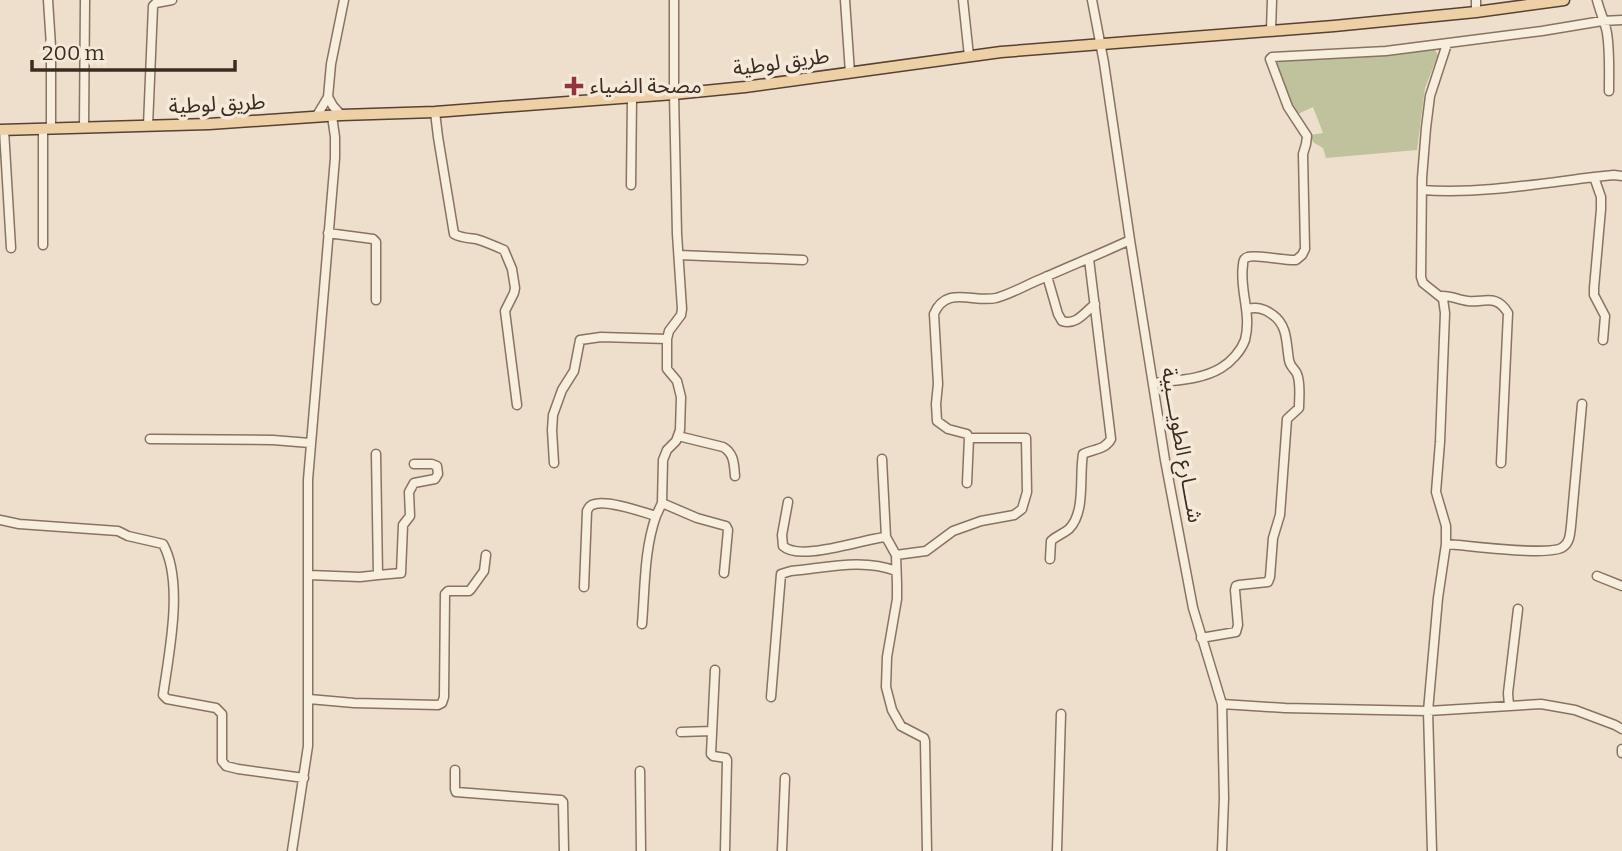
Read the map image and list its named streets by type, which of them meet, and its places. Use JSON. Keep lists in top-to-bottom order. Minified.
{"streets":{"main road":["طريق لوطية"],"street":["شــــارع الطويــــبية"]},"crossings":[["طريق لوطية","شــــارع الطويــــبية"]],"places":{"health":["مصحة الضياء"]},"scale_bar":"200 m"}
